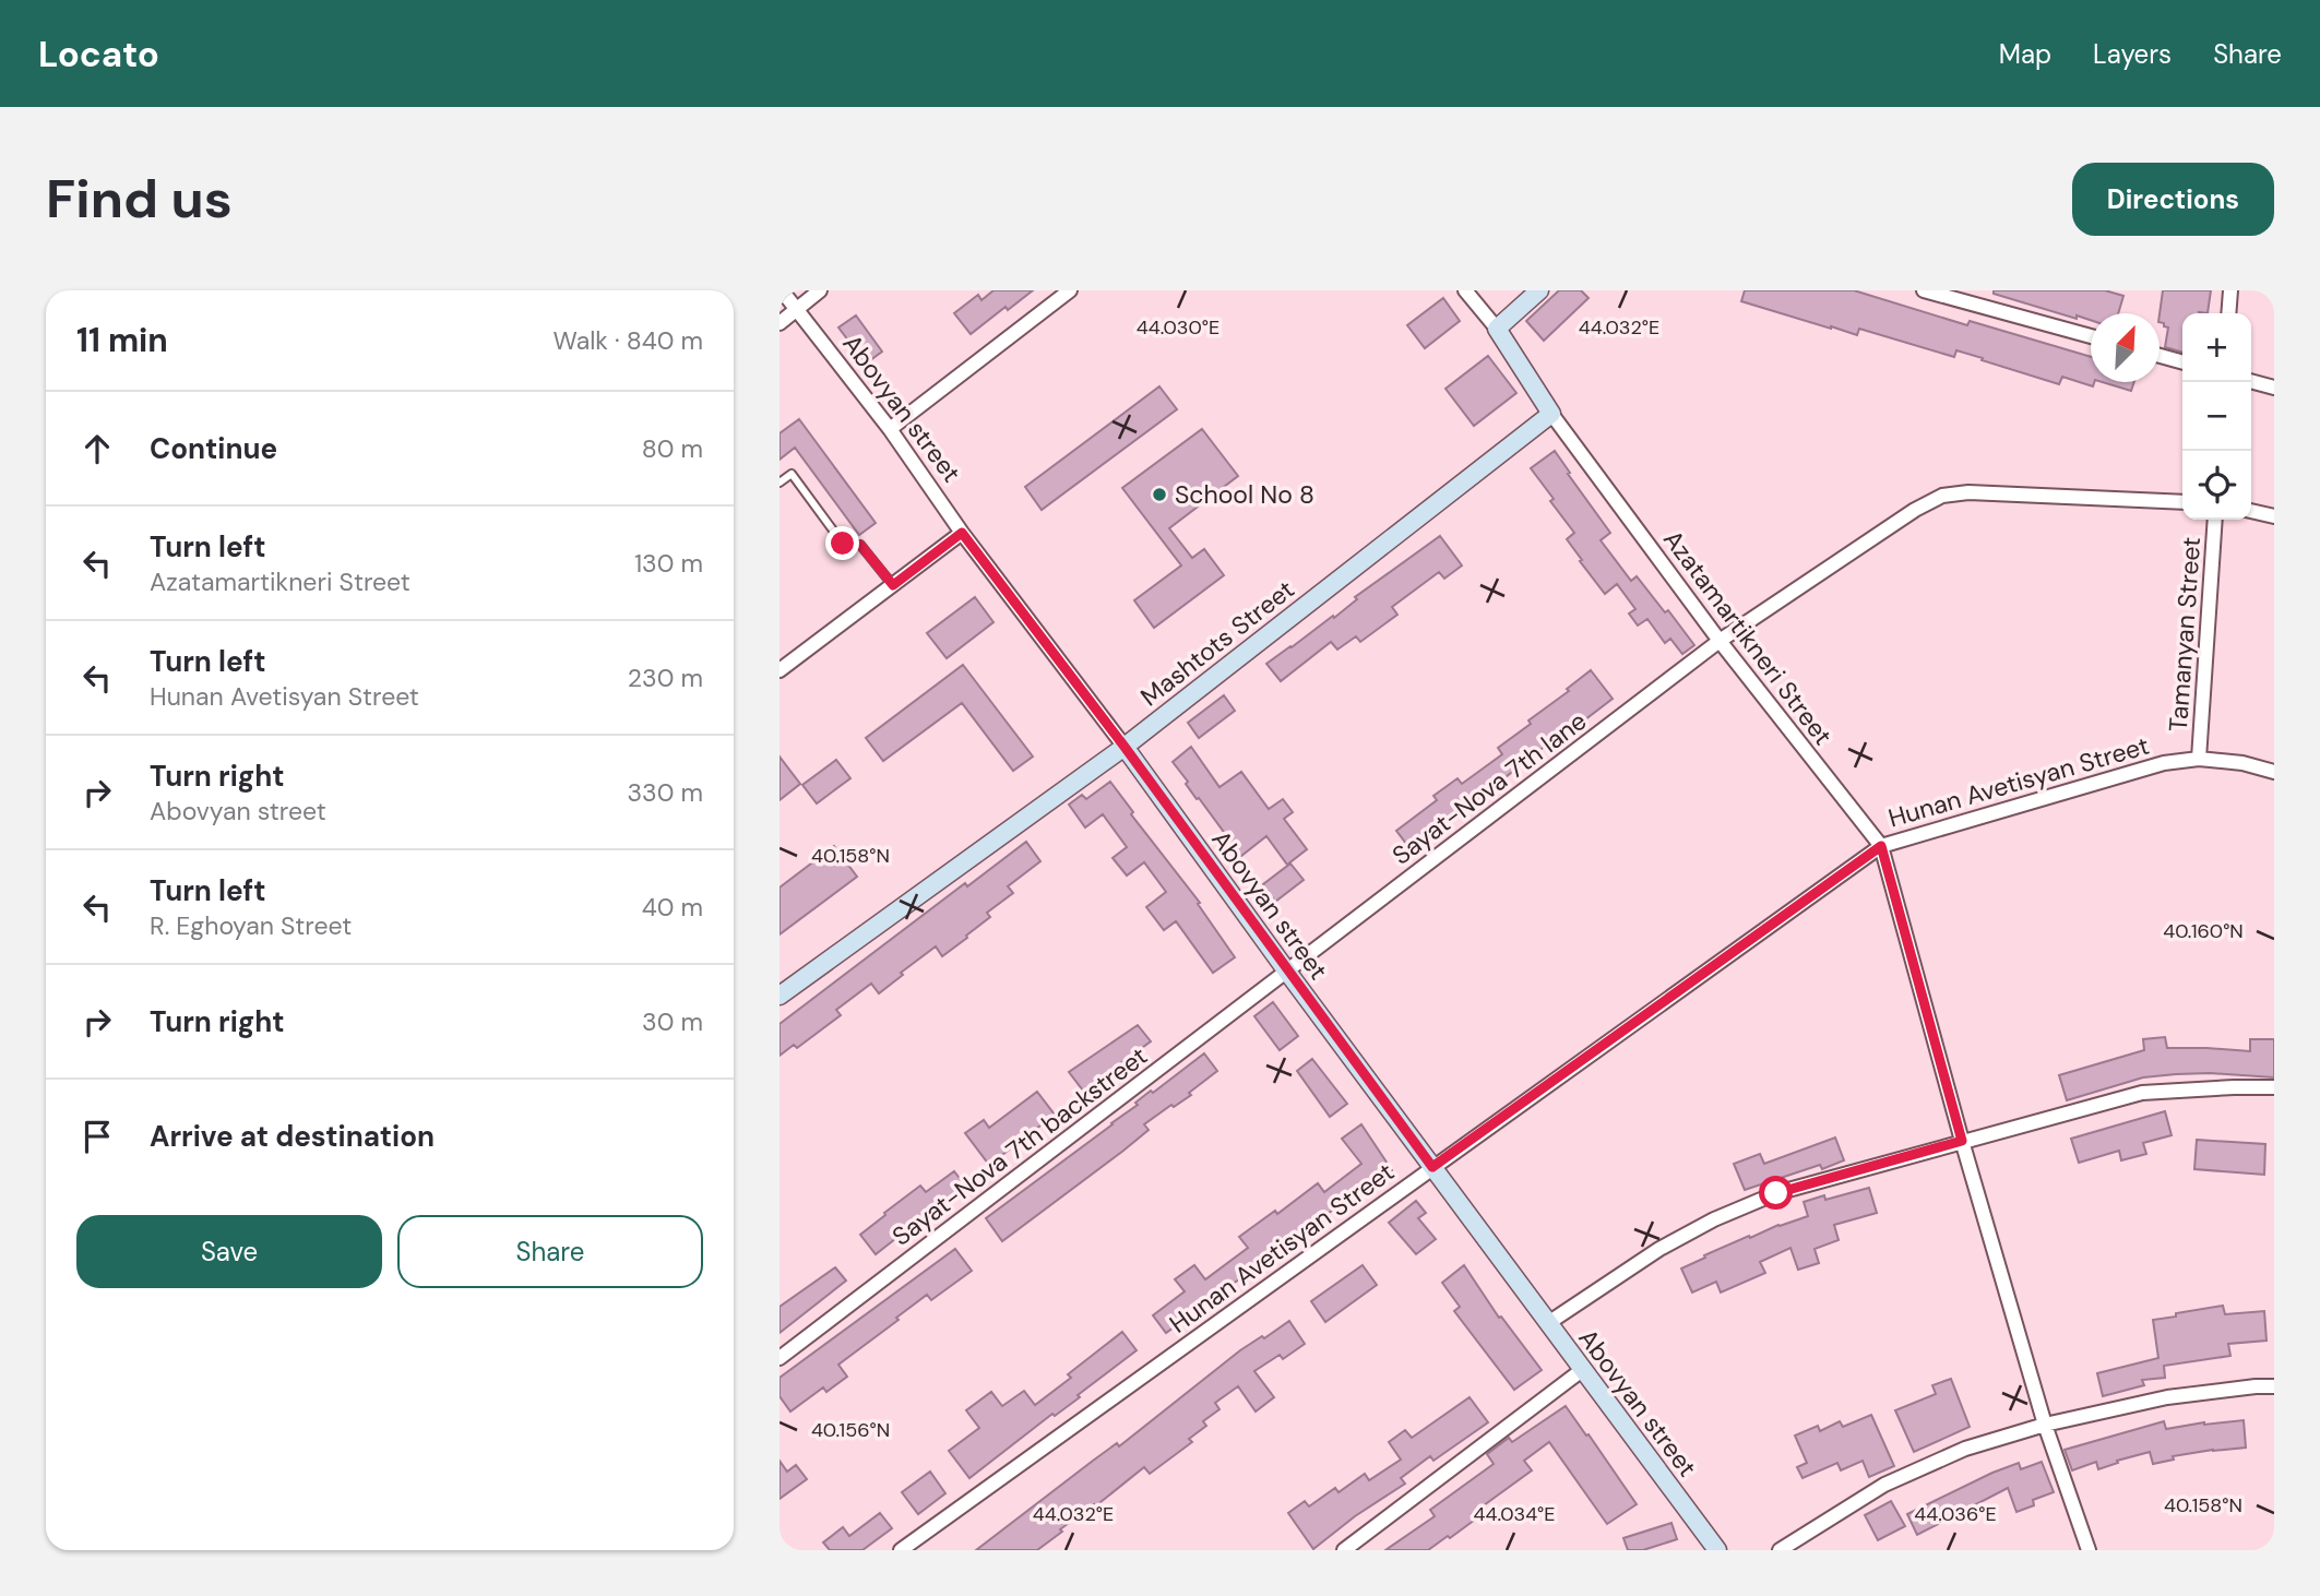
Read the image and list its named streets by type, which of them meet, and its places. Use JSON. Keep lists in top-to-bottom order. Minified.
{"streets":{"main road":["Abovyan street","Mashtots Street"],"street":["Tamanyan Street","Azatamartikneri Street","Hunan Avetisyan Street","Sayat-Nova 7th lane","Sayat-Nova 7th backstreet"]},"crossings":[["Abovyan street","Mashtots Street"],["Abovyan street","Hunan Avetisyan Street"],["Abovyan street","Sayat-Nova 7th lane"],["Abovyan street","Sayat-Nova 7th backstreet"],["Tamanyan Street","Hunan Avetisyan Street"],["Azatamartikneri Street","Mashtots Street"],["Azatamartikneri Street","Hunan Avetisyan Street"],["Azatamartikneri Street","Sayat-Nova 7th lane"],["Sayat-Nova 7th lane","Sayat-Nova 7th backstreet"]],"places":["School No 8"],"north":"top right","page":{"header":"Locato","nav":["Map","Layers","Share"],"buttons":["Directions",["Save","Share"]],"title":"Find us","heading":["11 min","Walk · 840 m"],"map_buttons":["+","−"],"list":[["Continue","80 m"],["Turn left","Azatamartikneri Street","130 m"],["Turn left","Hunan Avetisyan Street","230 m"],["Turn right","Abovyan street","330 m"],["Turn left","R. Eghoyan Street","40 m"],["Turn right","30 m"],"Arrive at destination"]},"coordinates":["44.030°E","44.032°E","40.158°N","40.160°N","40.156°N","44.034°E","44.036°E"]}
